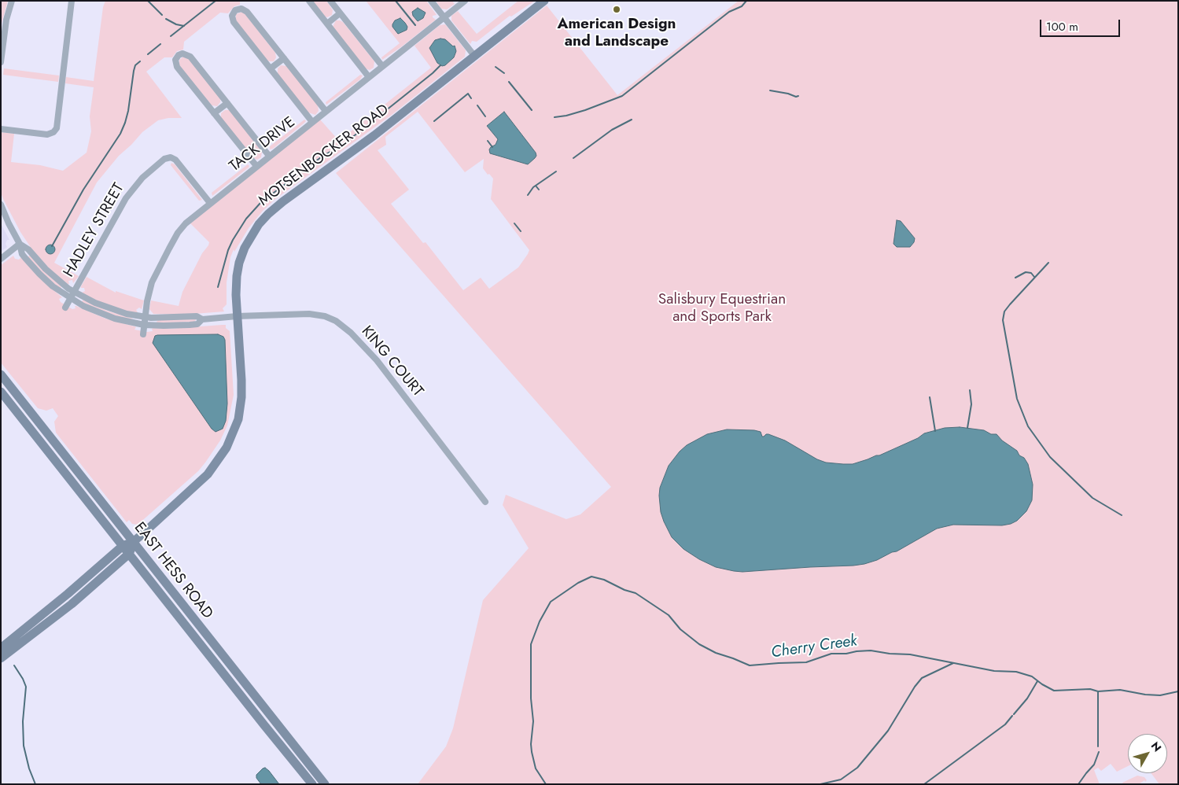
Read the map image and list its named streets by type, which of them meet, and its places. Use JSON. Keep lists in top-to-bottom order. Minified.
{"streets":{"main road":["MOTSENBOCKER ROAD","EAST HESS ROAD"],"street":["TACK DRIVE","HADLEY STREET","KING COURT"]},"crossings":[["TACK DRIVE","HADLEY STREET"],["MOTSENBOCKER ROAD","KING COURT"],["MOTSENBOCKER ROAD","EAST HESS ROAD"]],"water":["Cherry Creek"],"parks":["Salisbury Equestrian and Sports Park"],"places":["American Design and Landscape"],"scale_bar":"100 m","north":"top right"}
